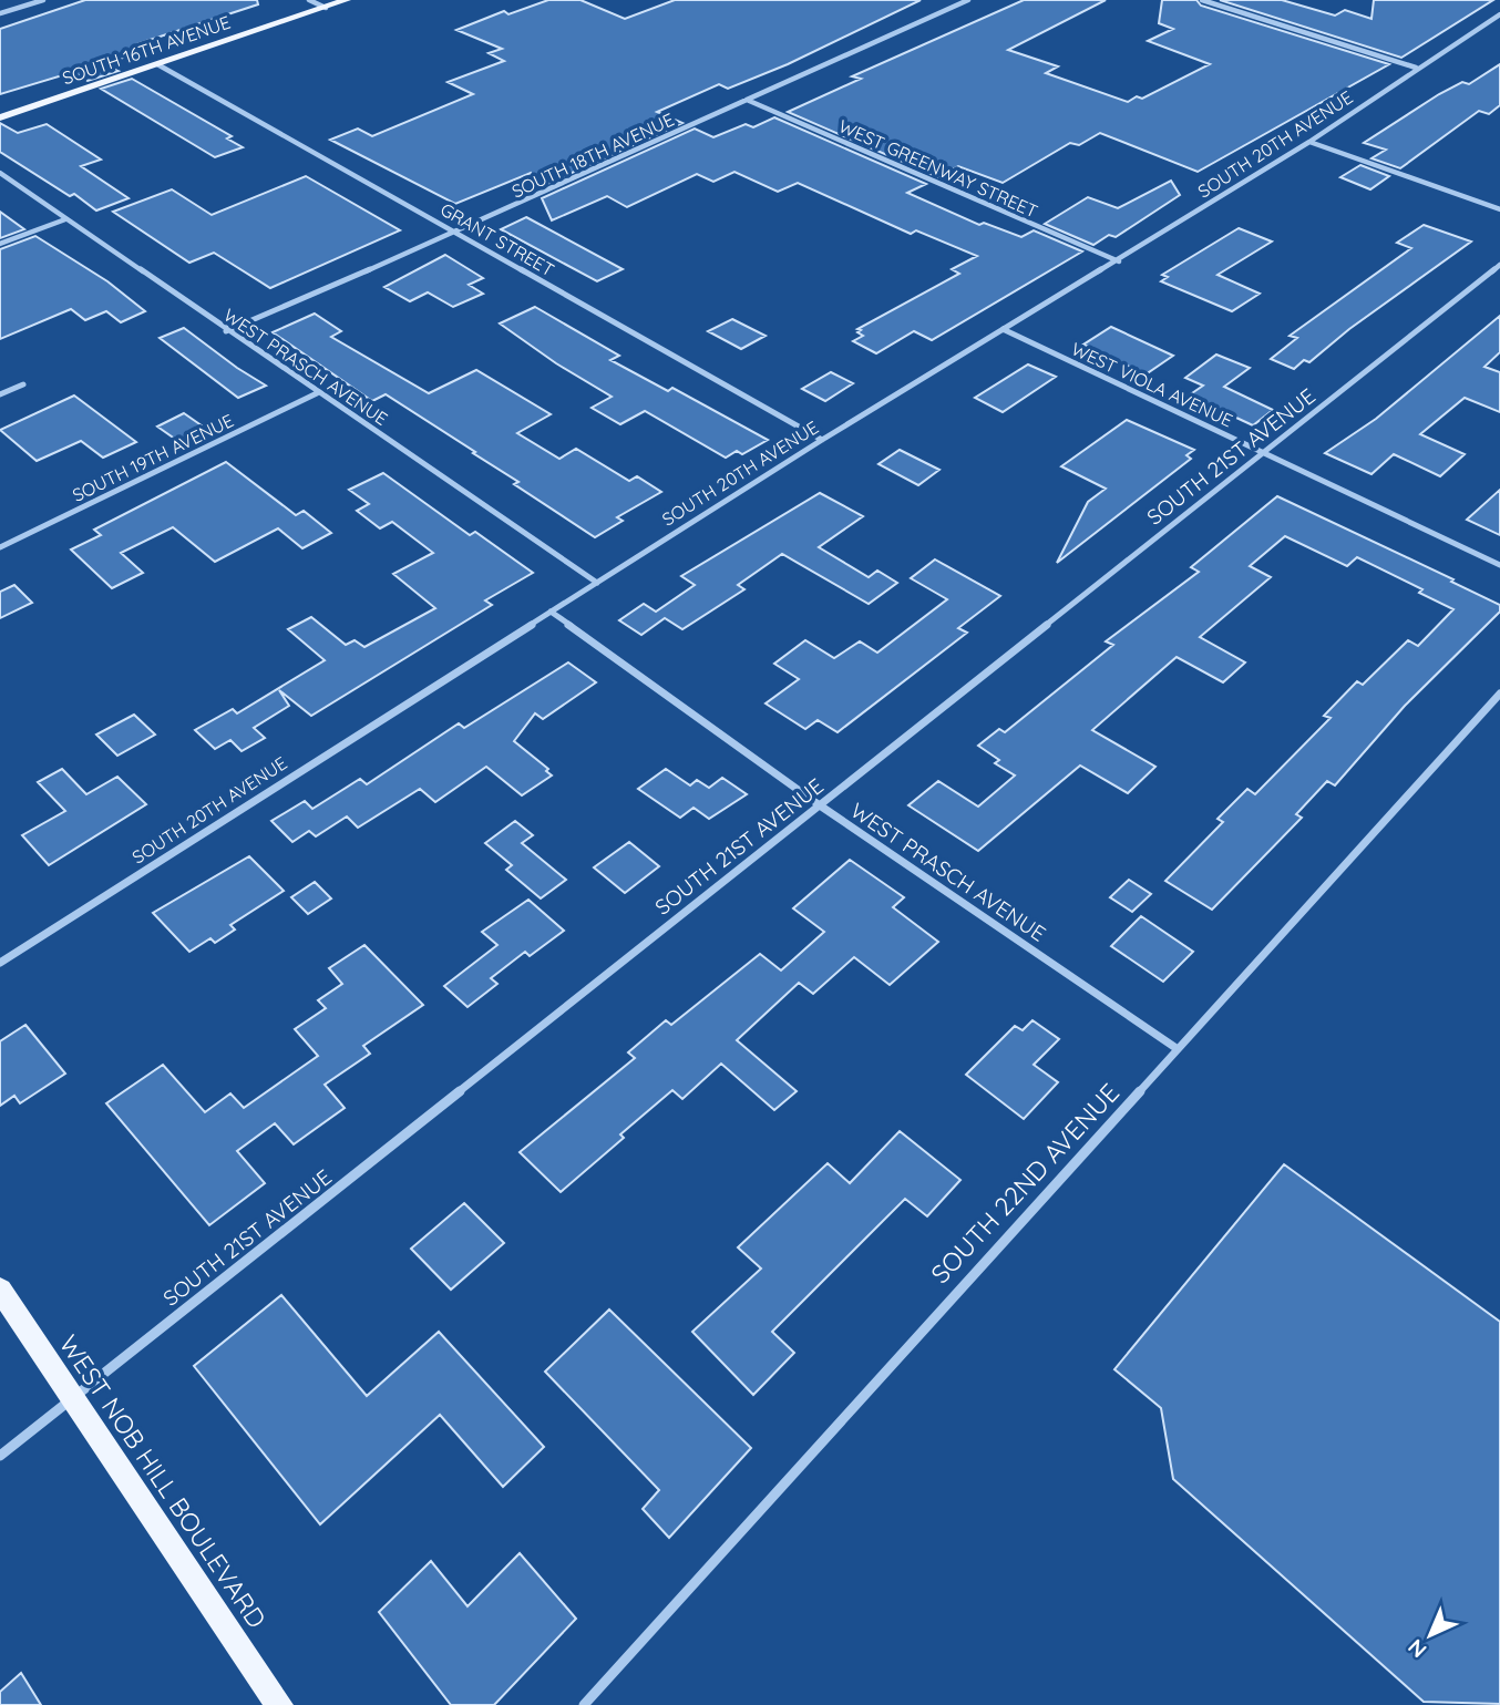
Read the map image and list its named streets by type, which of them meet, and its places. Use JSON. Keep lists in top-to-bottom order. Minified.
{"streets":{"main road":["SOUTH 16TH AVENUE","WEST NOB HILL BOULEVARD"],"street":["SOUTH 20TH AVENUE","SOUTH 18TH AVENUE","WEST GREENWAY STREET","GRANT STREET","WEST PRASCH AVENUE","WEST VIOLA AVENUE","SOUTH 21ST AVENUE","SOUTH 19TH AVENUE","SOUTH 22ND AVENUE"]},"crossings":[["SOUTH 16TH AVENUE","GRANT STREET"],["SOUTH 20TH AVENUE","WEST GREENWAY STREET"],["SOUTH 20TH AVENUE","GRANT STREET"],["SOUTH 20TH AVENUE","WEST PRASCH AVENUE"],["SOUTH 20TH AVENUE","WEST VIOLA AVENUE"],["SOUTH 18TH AVENUE","WEST GREENWAY STREET"],["SOUTH 18TH AVENUE","GRANT STREET"],["SOUTH 18TH AVENUE","WEST PRASCH AVENUE"],["WEST PRASCH AVENUE","SOUTH 21ST AVENUE"],["WEST PRASCH AVENUE","SOUTH 19TH AVENUE"],["WEST PRASCH AVENUE","SOUTH 22ND AVENUE"],["WEST VIOLA AVENUE","SOUTH 21ST AVENUE"],["SOUTH 21ST AVENUE","WEST NOB HILL BOULEVARD"]],"north":"bottom left"}
